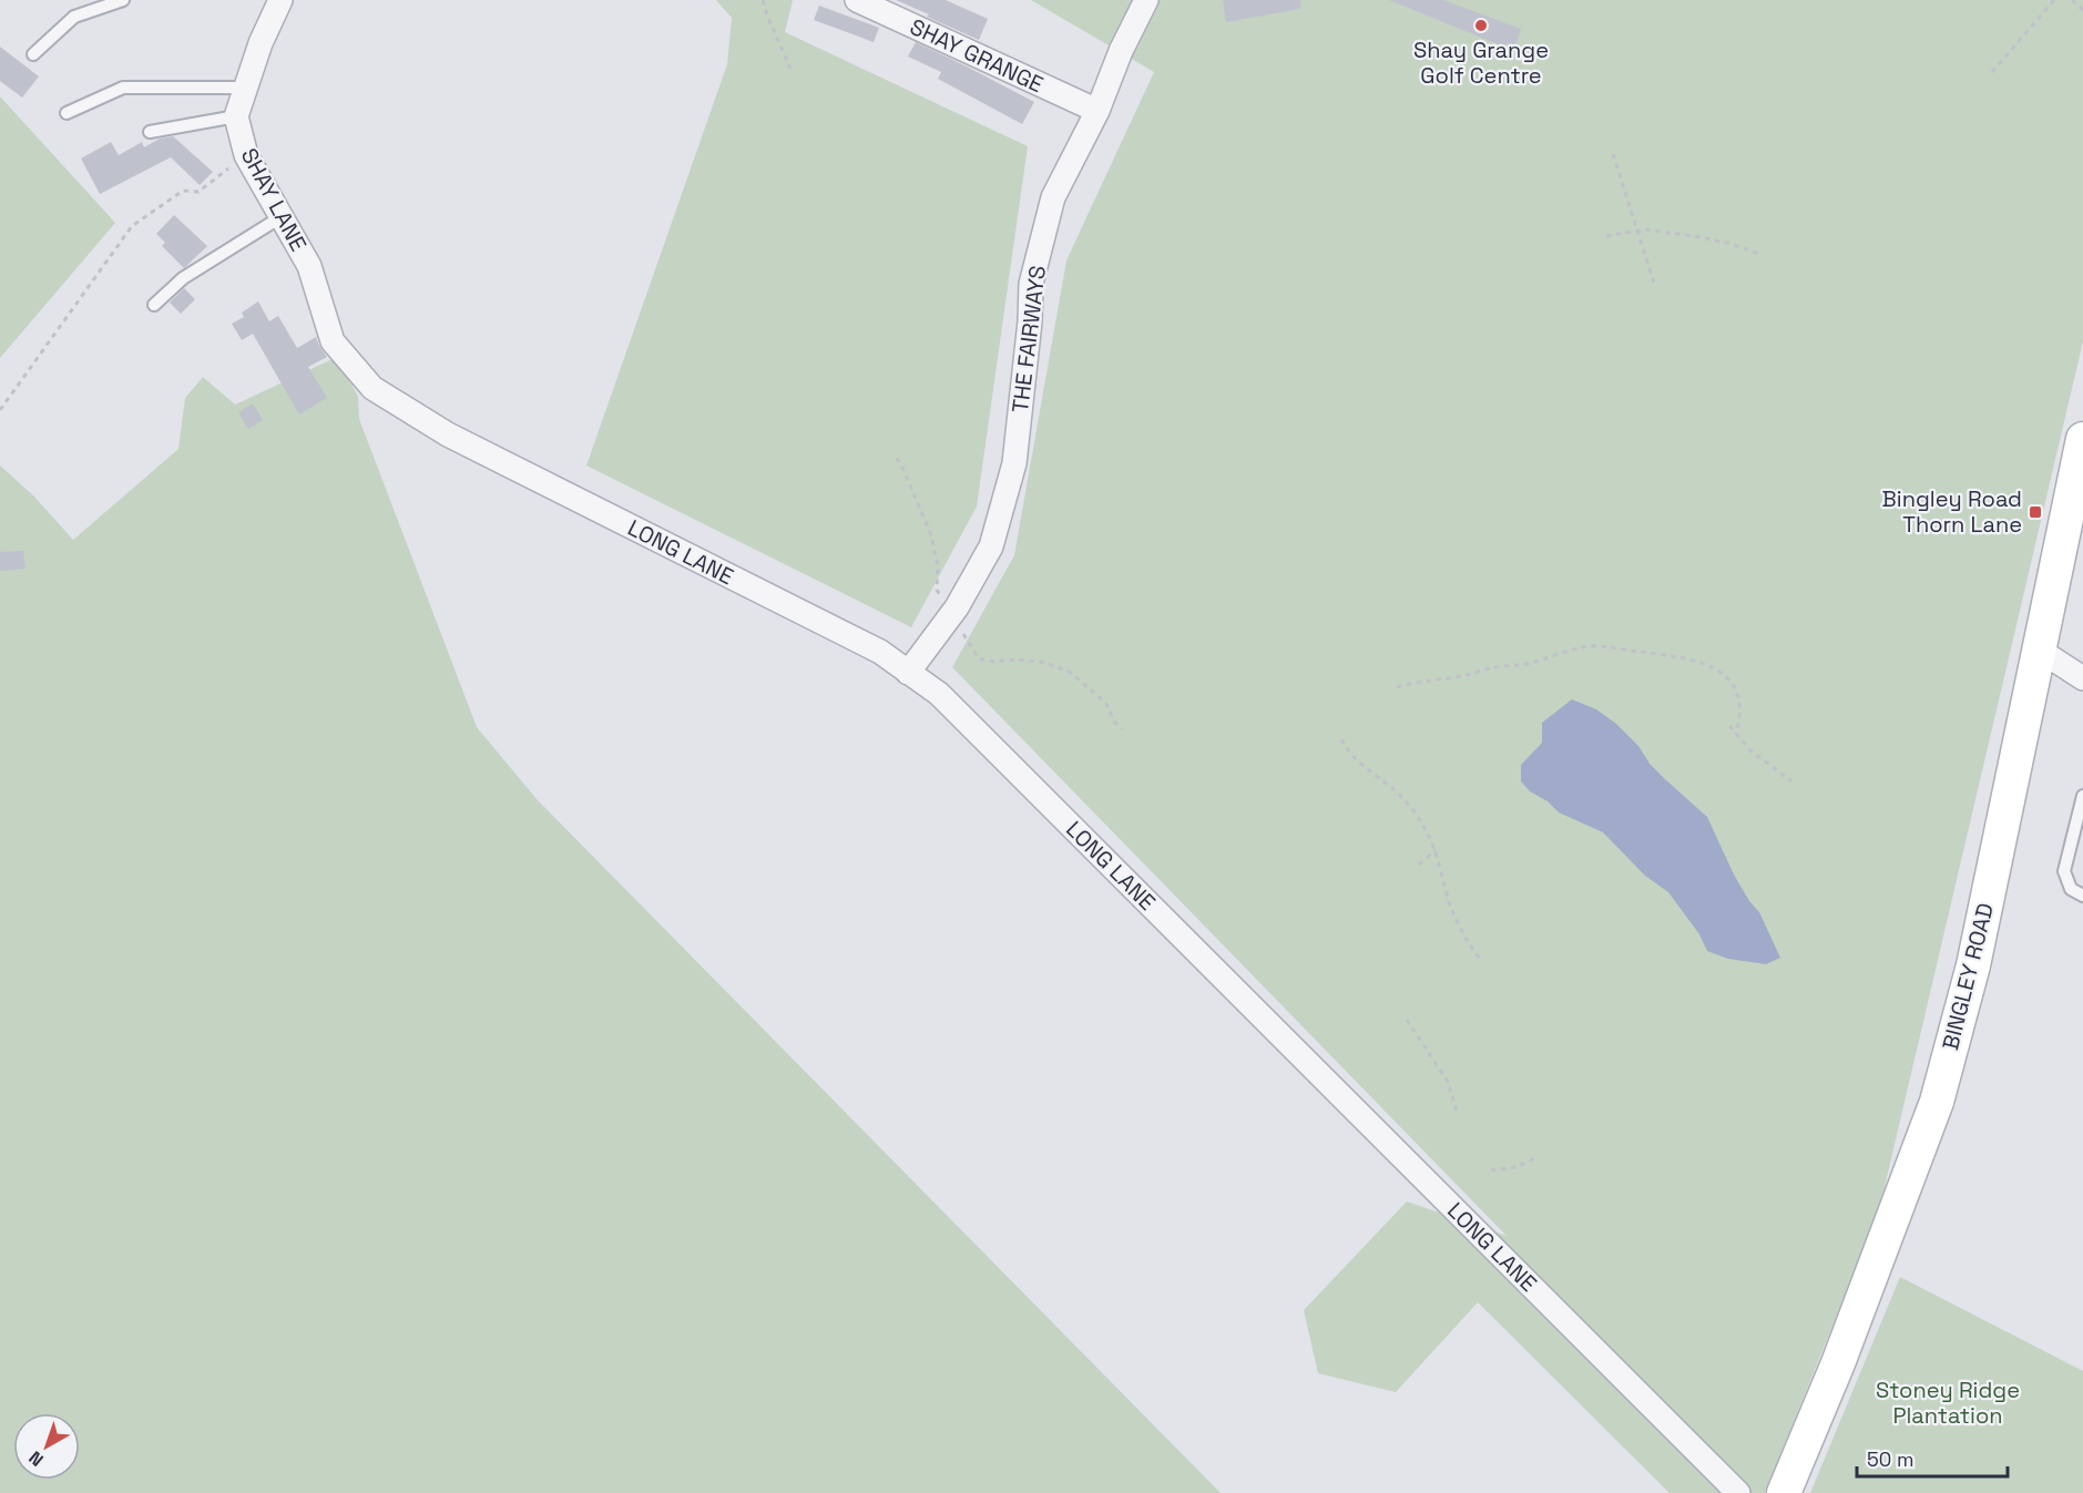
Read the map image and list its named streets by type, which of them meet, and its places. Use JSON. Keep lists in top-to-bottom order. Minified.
{"streets":{"main road":["BINGLEY ROAD"],"street":["SHAY GRANGE","SHAY LANE","THE FAIRWAYS","LONG LANE"]},"crossings":[["SHAY GRANGE","THE FAIRWAYS"],["SHAY LANE","LONG LANE"],["THE FAIRWAYS","LONG LANE"]],"parks":["Stoney Ridge Plantation"],"places":{"other":["Shay Grange Golf Centre"],"transit":["Bingley Road Thorn Lane"]},"scale_bar":"50 m","north":"bottom left"}
